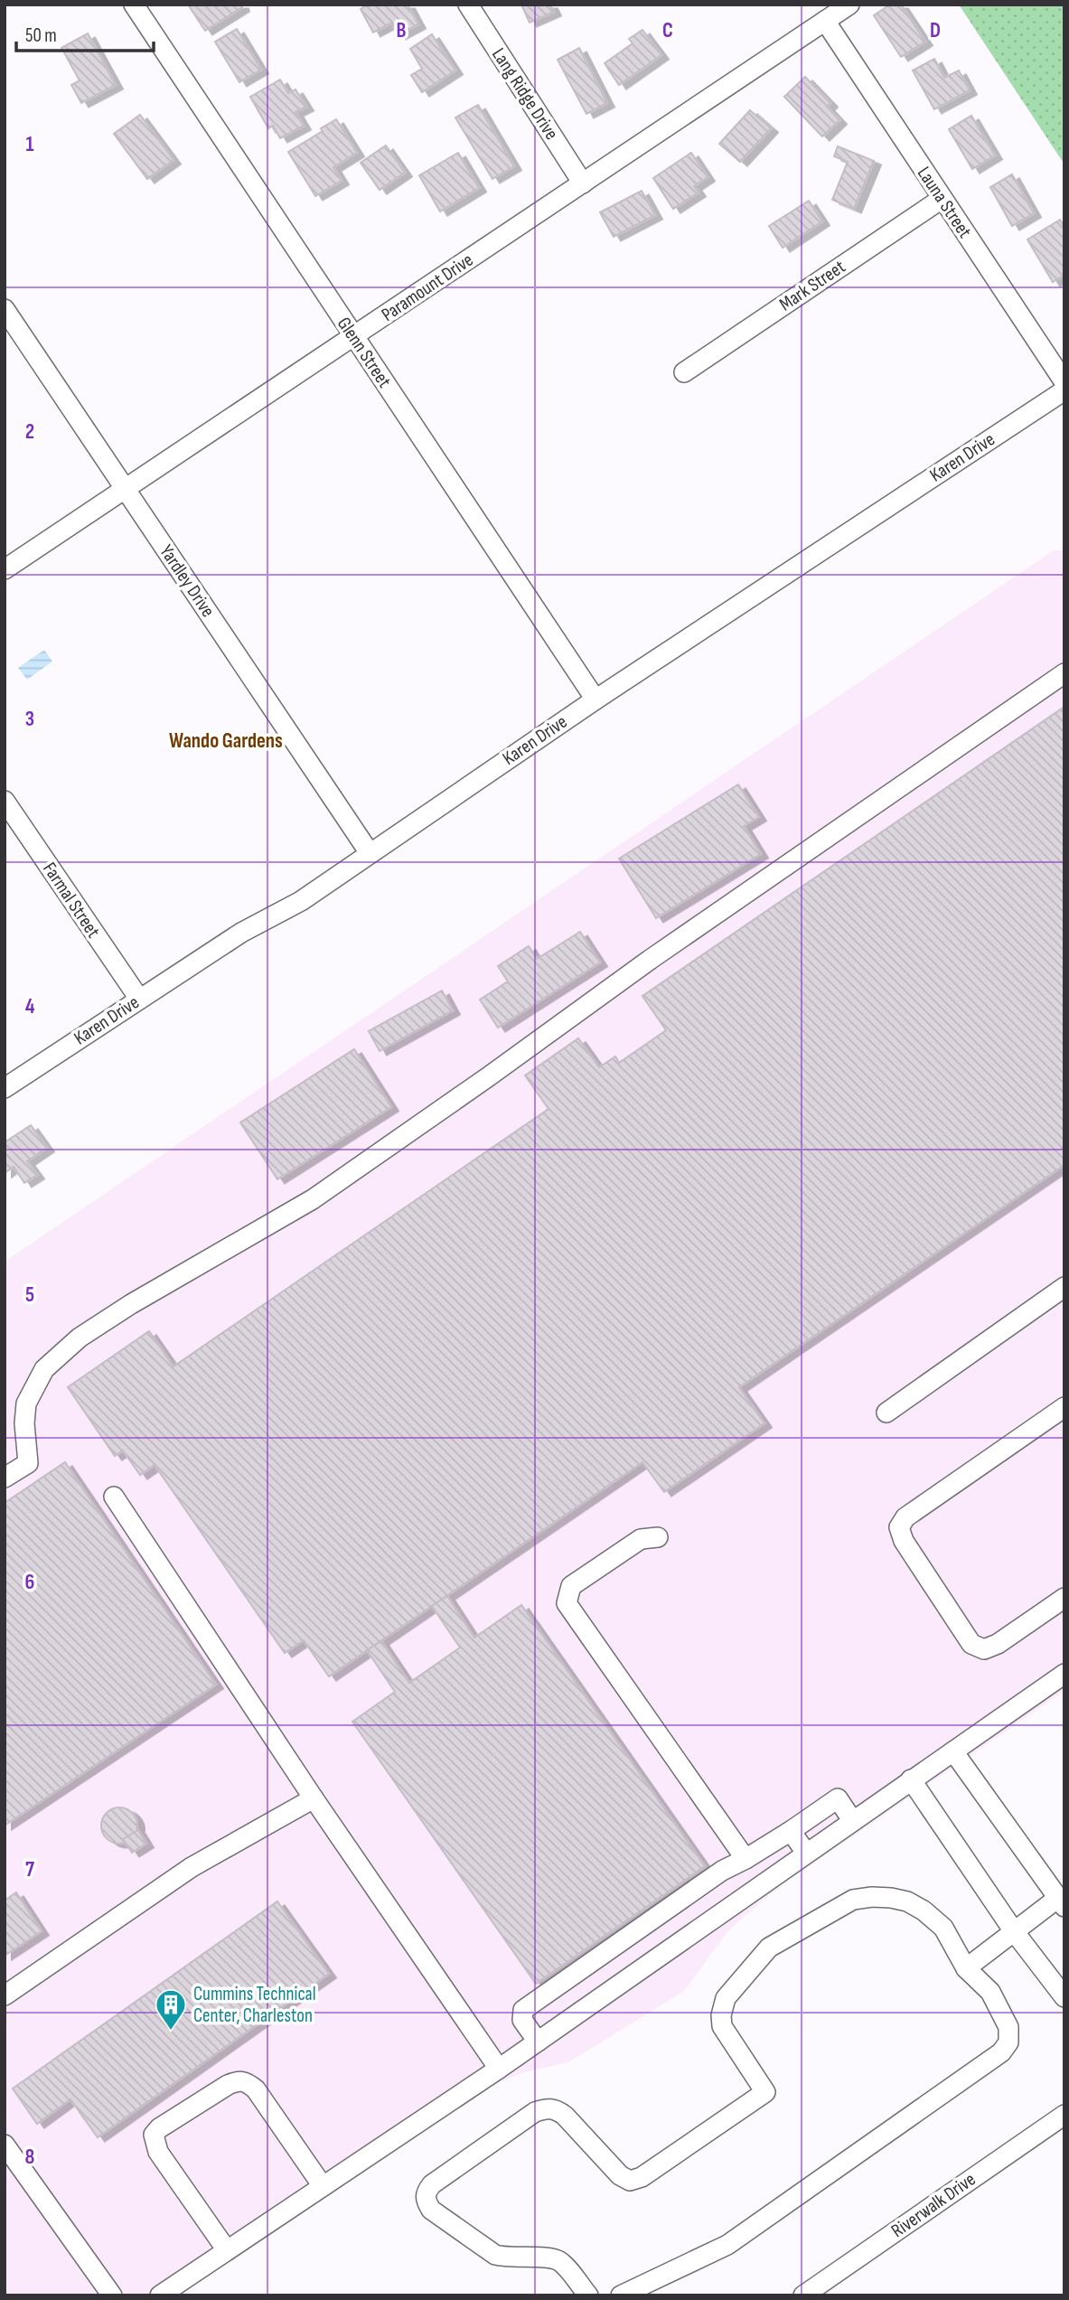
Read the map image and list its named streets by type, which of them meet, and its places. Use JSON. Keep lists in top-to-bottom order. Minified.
{"streets":{"street":["Lang Ridge Drive","Launa Street","Mark Street","Paramount Drive","Glenn Street","Karen Drive","Yardley Drive","Farmal Street","Riverwalk Drive"]},"crossings":[["Lang Ridge Drive","Paramount Drive"],["Launa Street","Mark Street"],["Launa Street","Paramount Drive"],["Paramount Drive","Glenn Street"],["Paramount Drive","Yardley Drive"],["Glenn Street","Karen Drive"],["Karen Drive","Yardley Drive"],["Karen Drive","Farmal Street"]],"districts":["Wando Gardens"],"places":{"building":["Cummins Technical Center, Charleston"]},"scale_bar":"50 m","grid":{"columns":["B","C","D"],"rows":["1","2","3","4","5","6","7","8"]}}
